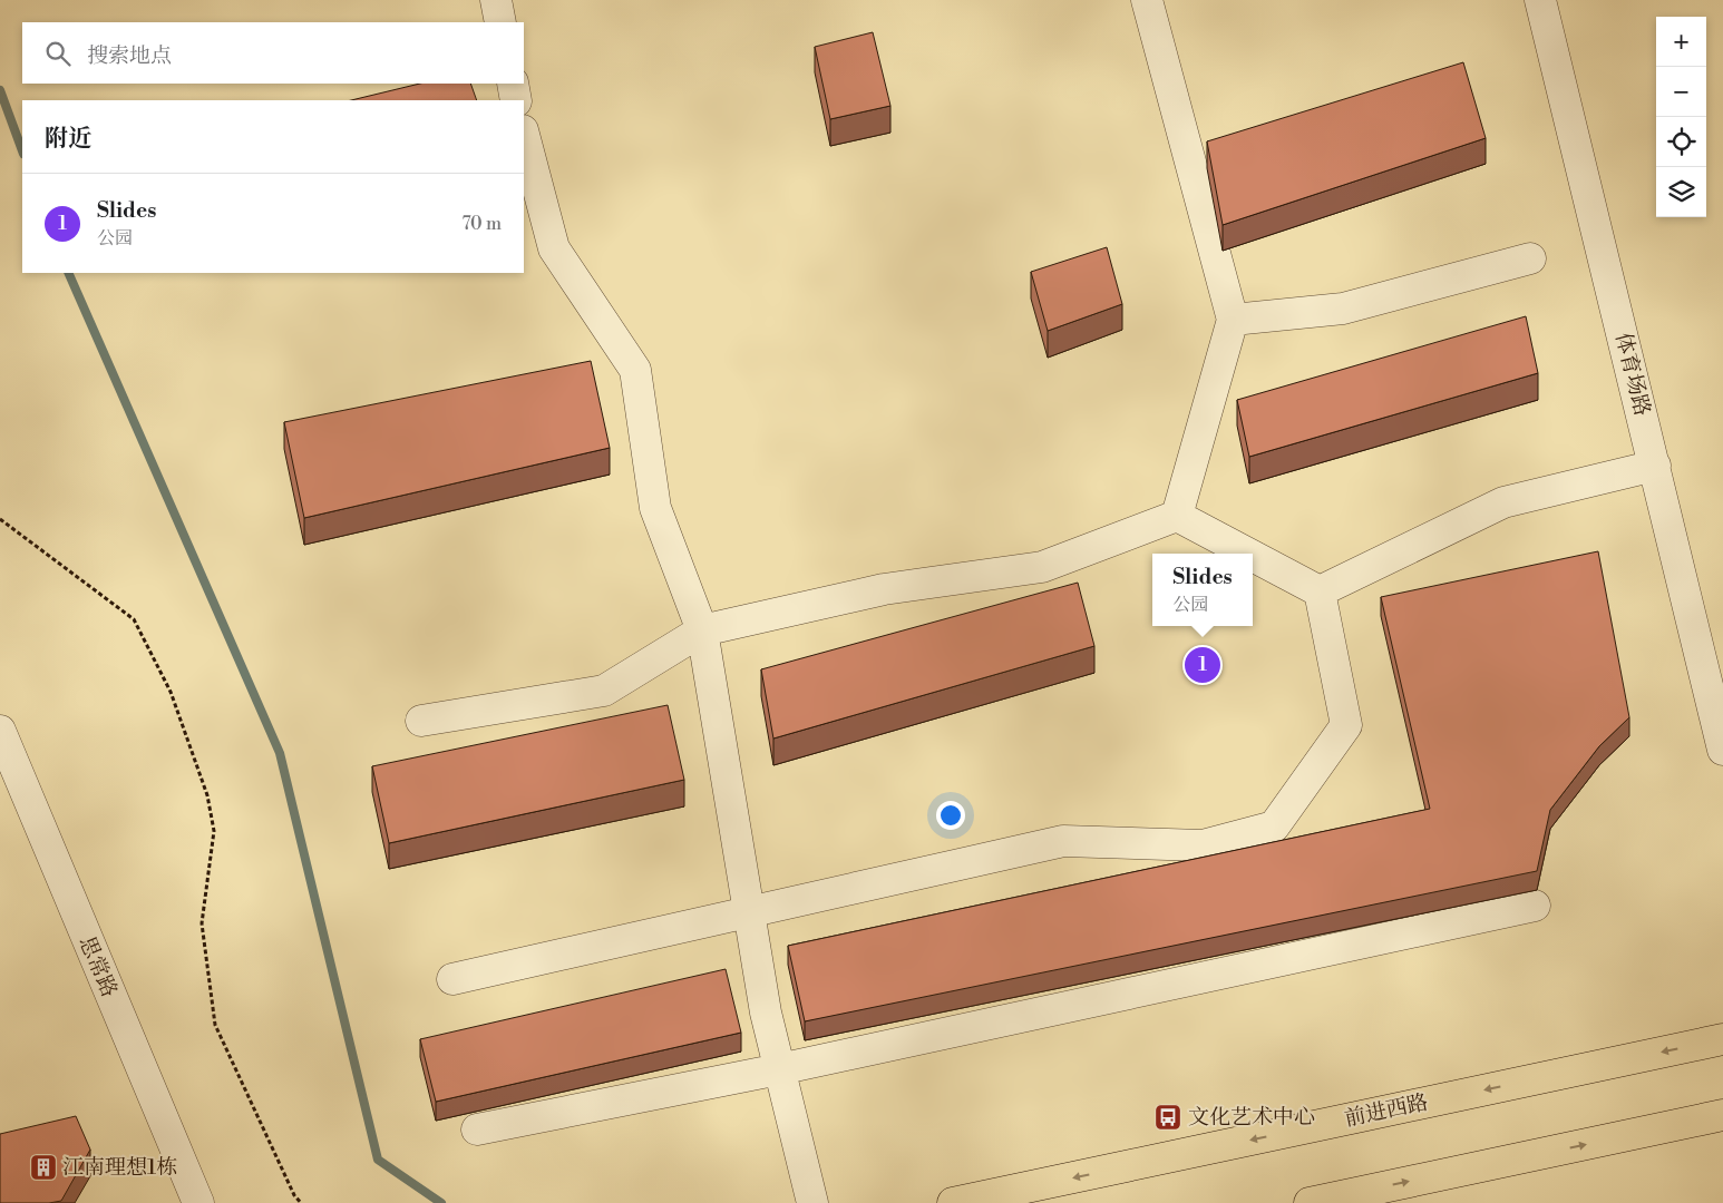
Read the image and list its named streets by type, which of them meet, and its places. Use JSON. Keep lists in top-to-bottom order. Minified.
{"streets":{"main road":["前进西路"],"street":["体育场路","思常路"]},"places":{"bus stop":["文化艺术中心"],"building":["江南理想1栋"]},"page":{"map_buttons":["+","−"],"search":"搜索地点","heading":"附近","list":[{"mark":"1","name":"Slides","note":"公园","value":"70 m"}],"popup":["Slides","公园"],"pins":"1"}}
